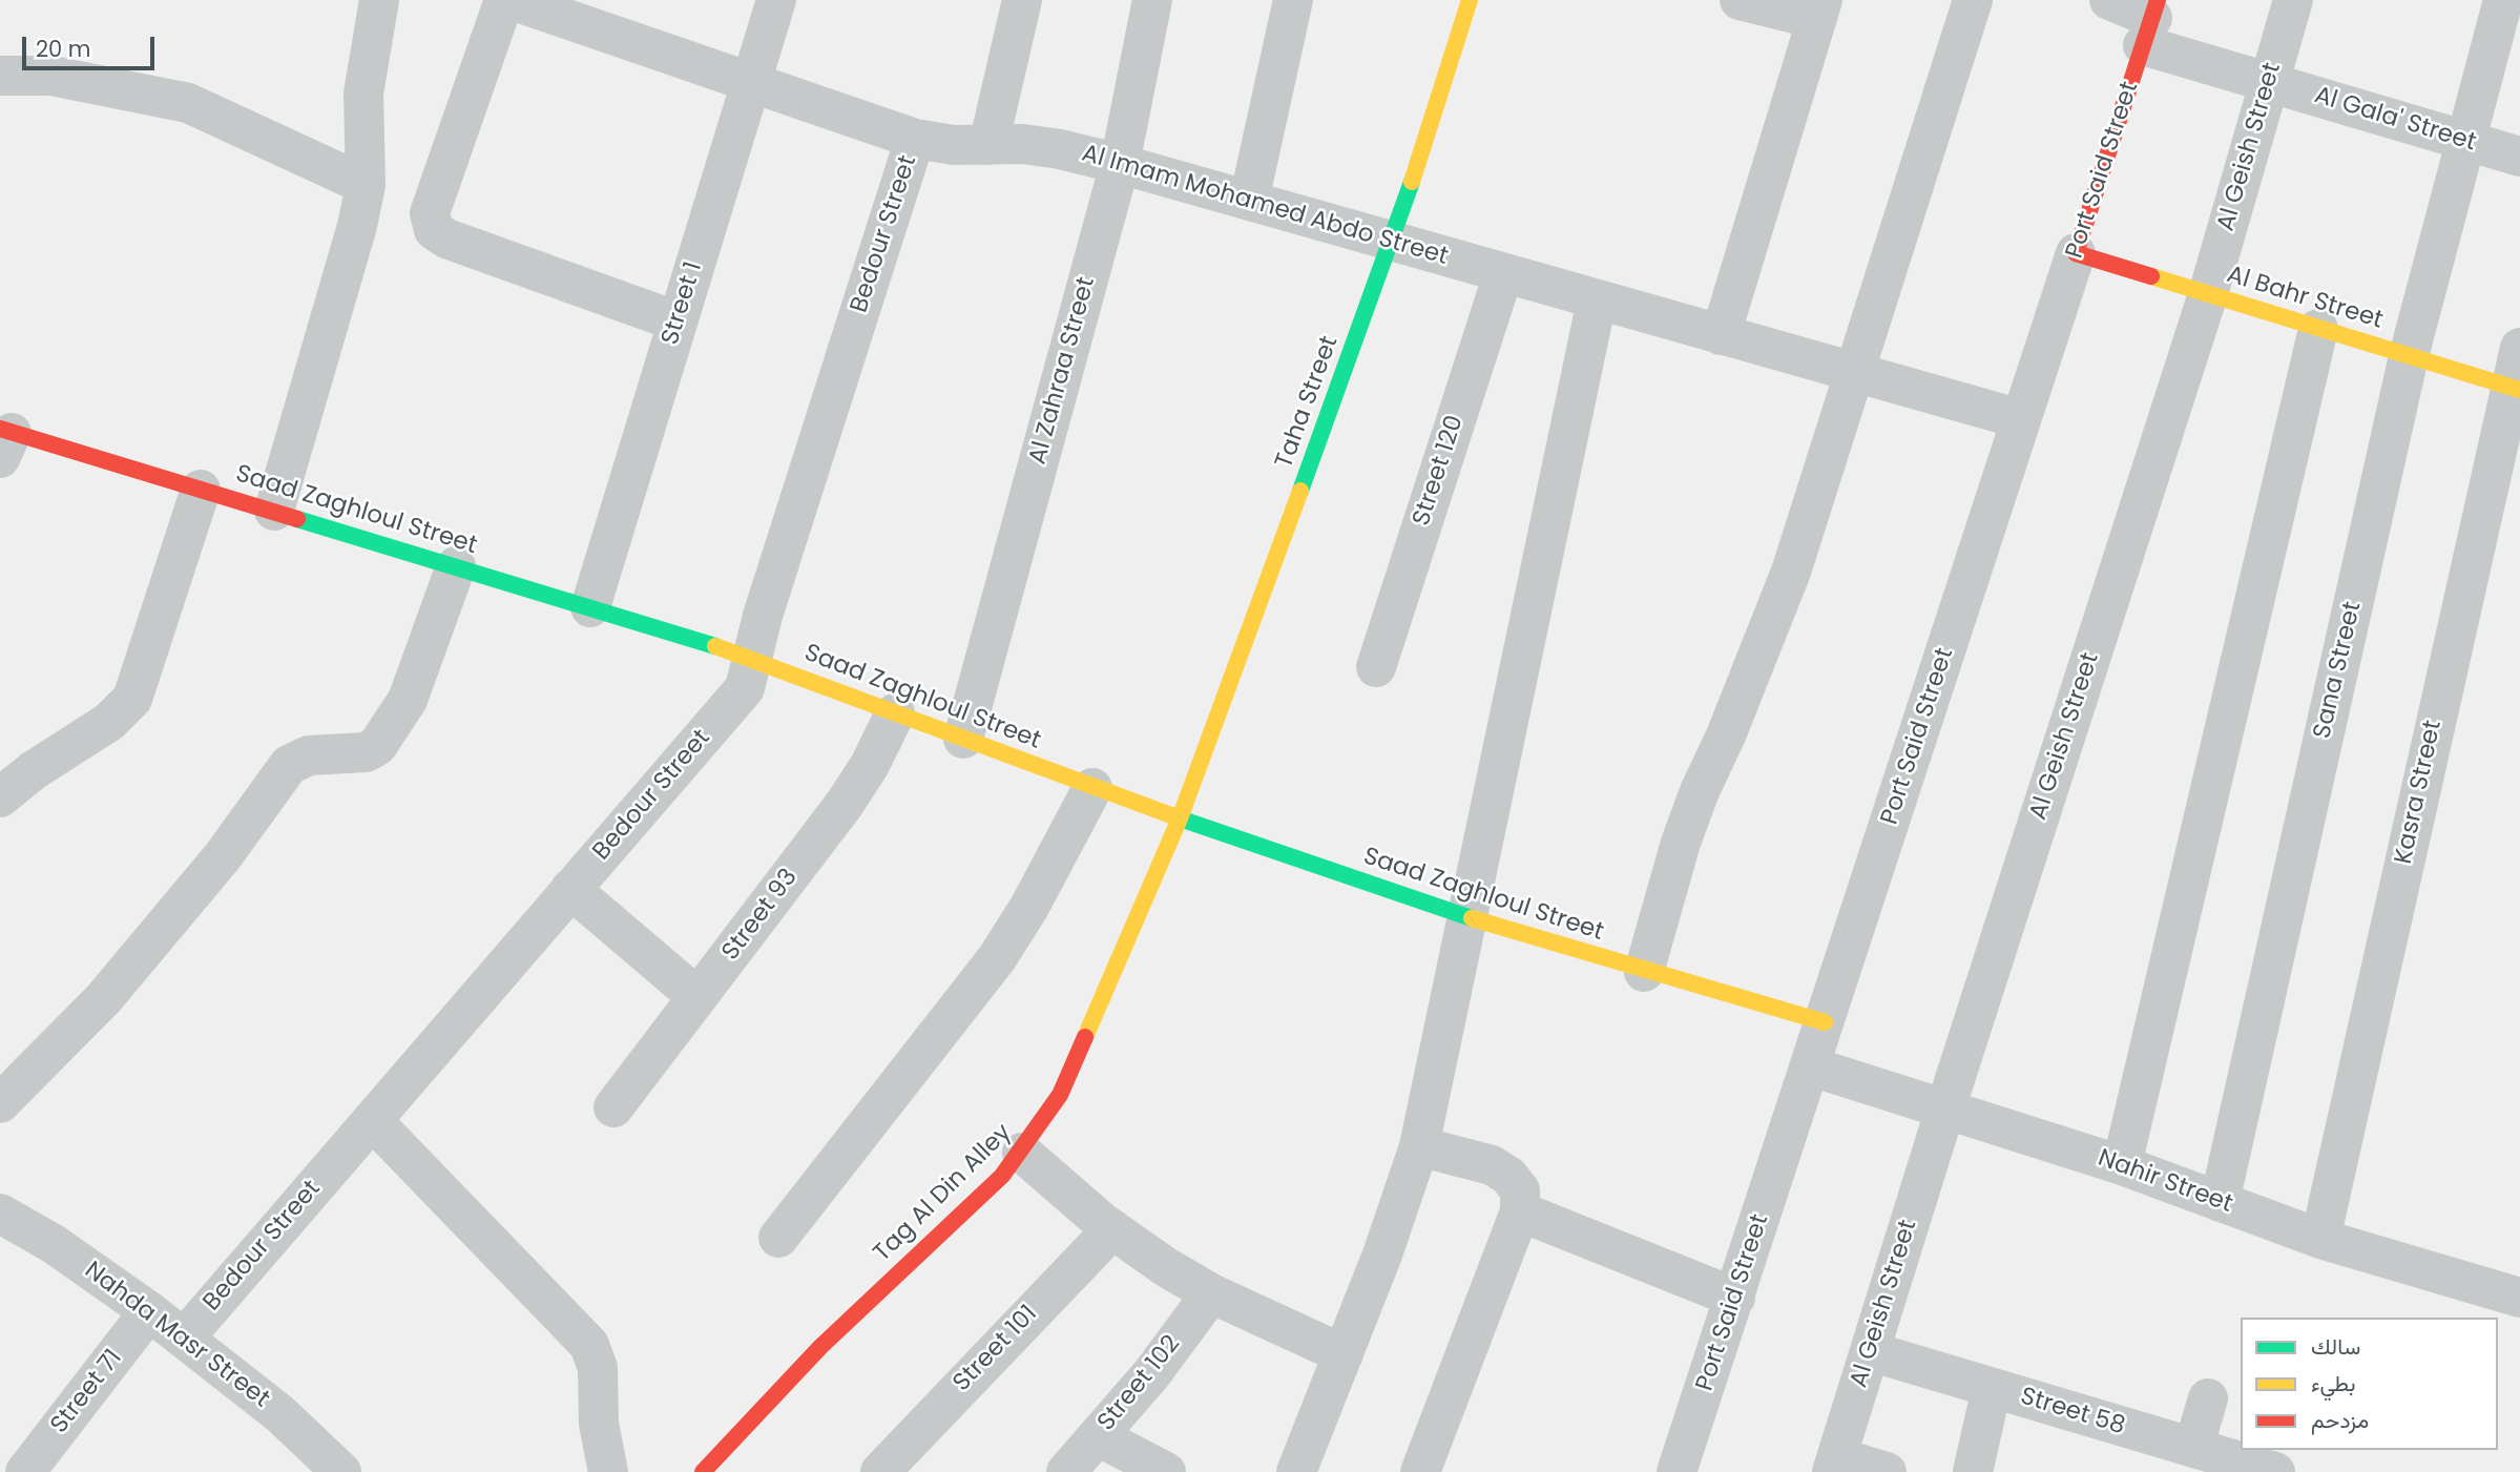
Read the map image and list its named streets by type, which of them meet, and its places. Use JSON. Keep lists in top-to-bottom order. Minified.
{"streets":{"street":["Al Gala' Street","Al Geish Street","Port Said Street","Al Imam Mohamed Abdo Street","Bedour Street","Al Bahr Street","Street 1","Al Zahraa Street","Taha Street","Street 120","Saad Zaghloul Street","Sana Street","Kasra Street","Street 93","Nahir Street","Tag Al Din Alley","Nahda Masr Street","Street 101","Street 102","Street 71","Street 58"]},"crossings":[["Al Gala' Street","Al Geish Street"],["Al Gala' Street","Port Said Street"],["Al Gala' Street","Sana Street"],["Al Geish Street","Al Bahr Street"],["Al Geish Street","Nahir Street"],["Al Geish Street","Street 58"],["Port Said Street","Al Imam Mohamed Abdo Street"],["Port Said Street","Al Bahr Street"],["Port Said Street","Saad Zaghloul Street"],["Port Said Street","Nahir Street"],["Al Imam Mohamed Abdo Street","Bedour Street"],["Al Imam Mohamed Abdo Street","Street 1"],["Al Imam Mohamed Abdo Street","Al Zahraa Street"],["Al Imam Mohamed Abdo Street","Taha Street"],["Al Imam Mohamed Abdo Street","Street 120"],["Bedour Street","Saad Zaghloul Street"],["Bedour Street","Nahda Masr Street"],["Al Bahr Street","Sana Street"],["Al Bahr Street","Kasra Street"],["Street 1","Saad Zaghloul Street"],["Al Zahraa Street","Saad Zaghloul Street"],["Taha Street","Saad Zaghloul Street"],["Taha Street","Tag Al Din Alley"],["Saad Zaghloul Street","Street 93"],["Saad Zaghloul Street","Tag Al Din Alley"],["Sana Street","Nahir Street"],["Kasra Street","Nahir Street"],["Nahda Masr Street","Street 71"]],"legend":["سالك","بطيء","مزدحم"],"scale_bar":"20 m"}
